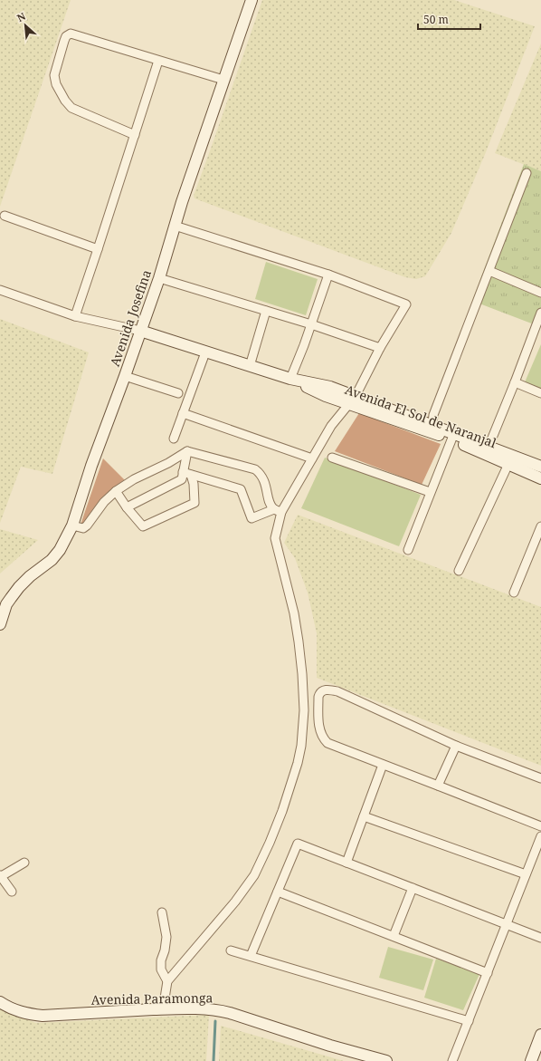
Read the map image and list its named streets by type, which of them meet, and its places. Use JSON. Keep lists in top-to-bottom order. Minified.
{"streets":{"street":["Avenida Josefina","Avenida El Sol de Naranjal","Avenida Paramonga"]},"crossings":[["Avenida Josefina","Avenida El Sol de Naranjal"]],"scale_bar":"50 m","north":"top left"}
